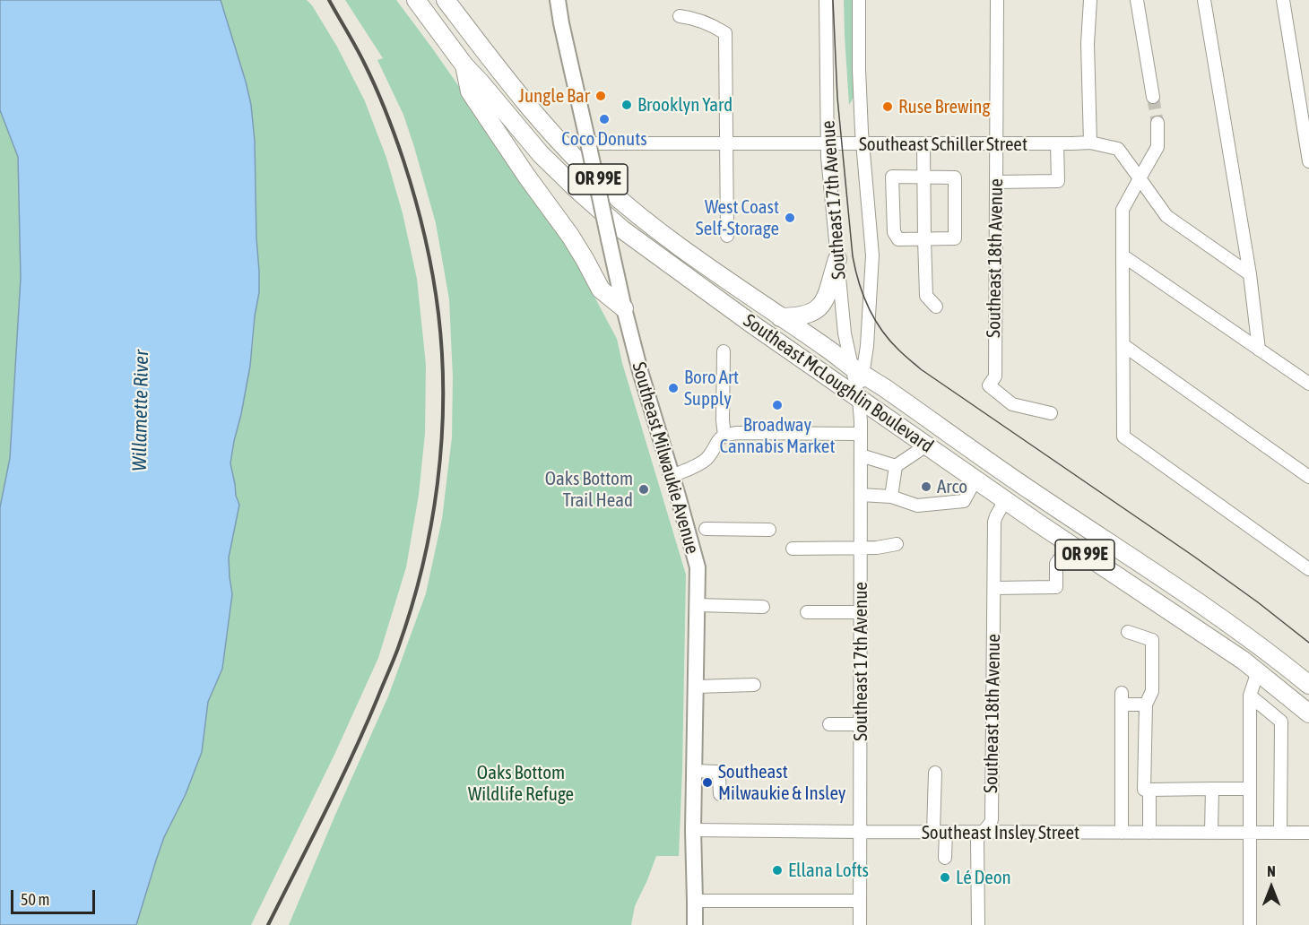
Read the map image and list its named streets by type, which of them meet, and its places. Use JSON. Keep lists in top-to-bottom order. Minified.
{"streets":{"highway":["OR 99E","Southeast McLoughlin Boulevard"],"main road":["Southeast Milwaukie Avenue"],"street":["Southeast Schiller Street","Southeast 17th Avenue","Southeast 18th Avenue","Southeast Insley Street"]},"crossings":[["Southeast Schiller Street","Southeast 17th Avenue"],["Southeast Schiller Street","Southeast 18th Avenue"],["Southeast Schiller Street","Southeast Milwaukie Avenue"],["Southeast 17th Avenue","Southeast McLoughlin Boulevard"],["Southeast 17th Avenue","Southeast Insley Street"],["Southeast 18th Avenue","Southeast McLoughlin Boulevard"],["Southeast 18th Avenue","Southeast Insley Street"],["Southeast Milwaukie Avenue","Southeast Insley Street"]],"water":["Willamette River"],"parks":["Oaks Bottom Wildlife Refuge"],"places":["Jungle Bar","Brooklyn Yard","Ruse Brewing","Coco Donuts","West Coast Self-Storage","Boro Art Supply","Broadway Cannabis Market","Arco","Oaks Bottom Trail Head","Southeast Milwaukie & Insley","Ellana Lofts","Lé Deon"],"scale_bar":"50 m","north":"top"}
